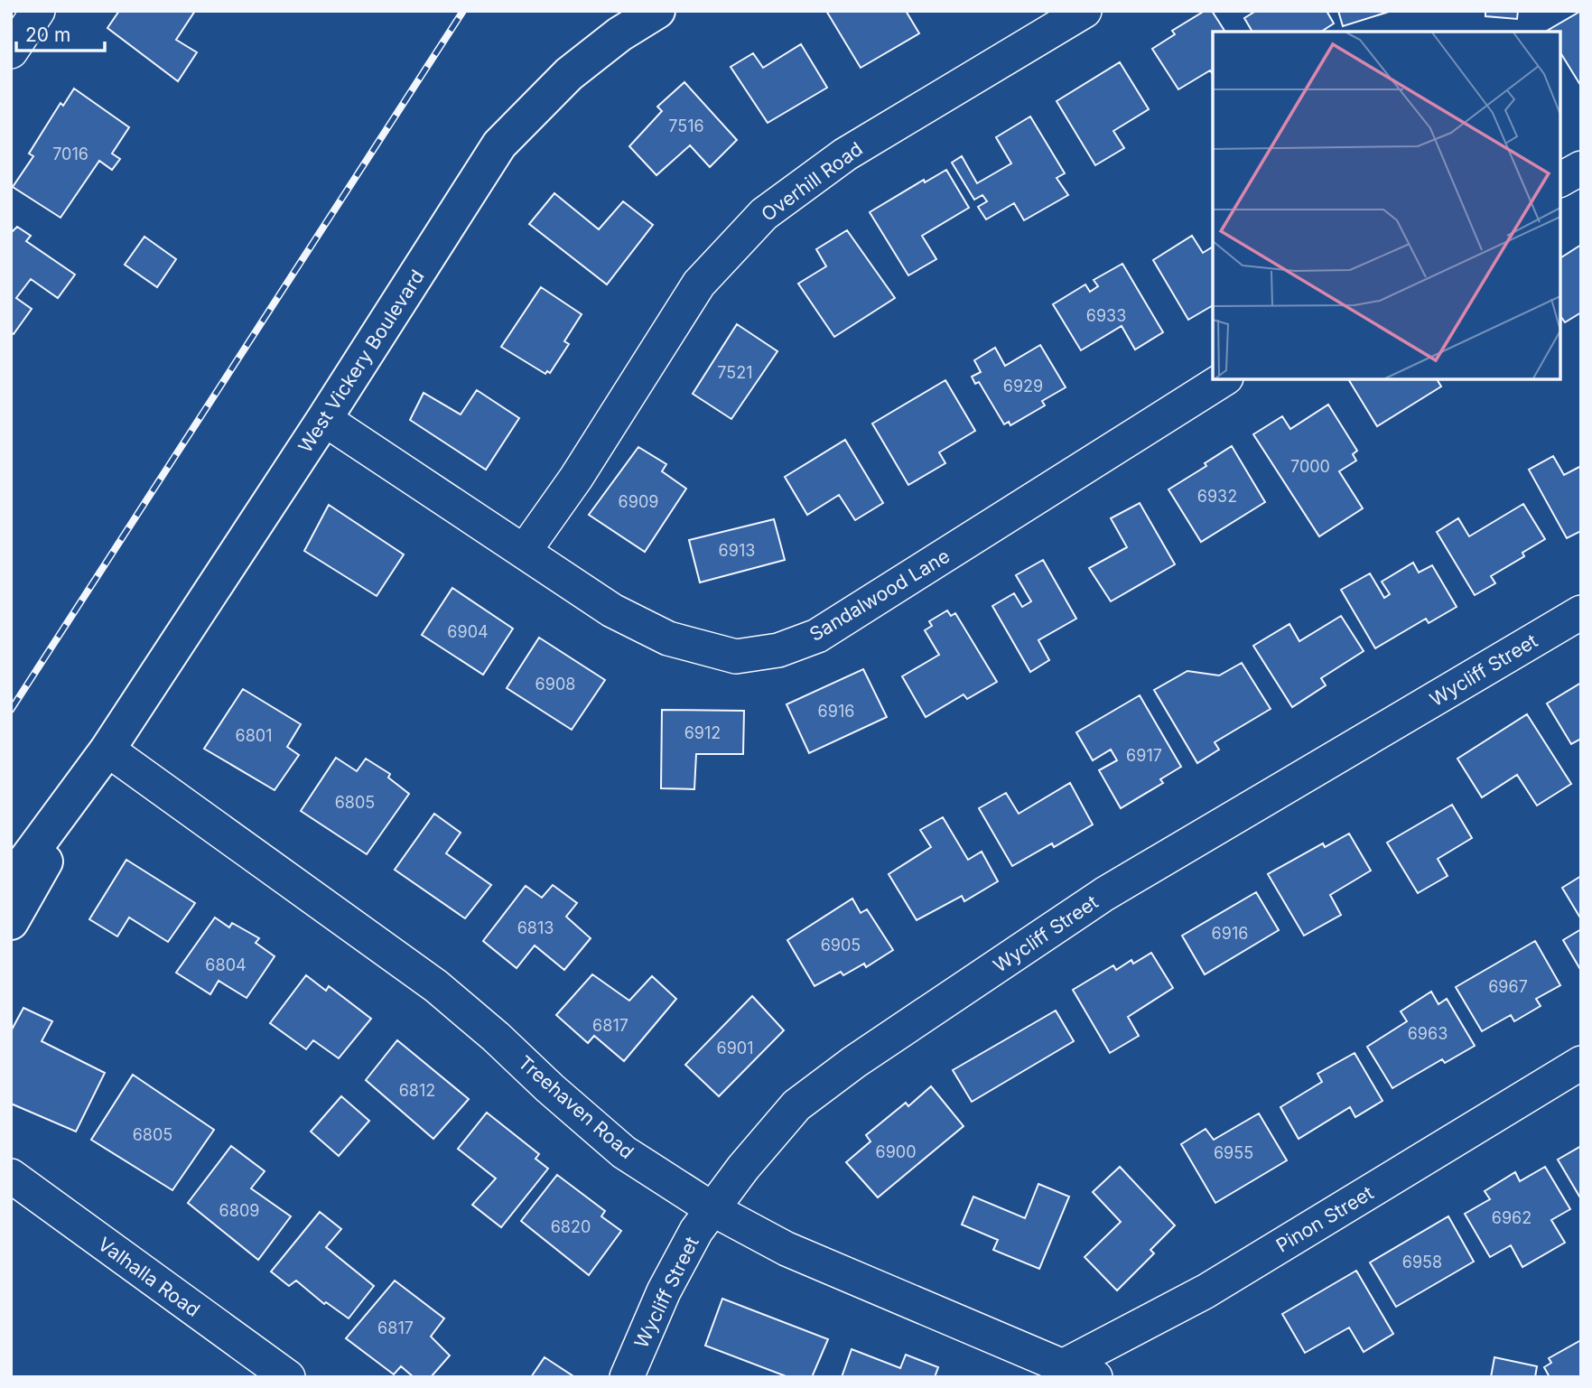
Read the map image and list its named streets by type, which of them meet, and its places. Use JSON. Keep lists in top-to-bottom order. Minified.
{"streets":{"main road":["West Vickery Boulevard"],"street":["Overhill Road","Sandalwood Lane","Wycliff Street","Treehaven Road","Pinon Street","Valhalla Road"]},"crossings":[["Overhill Road","Sandalwood Lane"],["West Vickery Boulevard","Sandalwood Lane"],["West Vickery Boulevard","Treehaven Road"],["Wycliff Street","Treehaven Road"],["Treehaven Road","Pinon Street"]],"house_numbers":["7516","7016","6933","7521","6929","7000","6932","6909","6913","6904","6908","6916","6912","6801","6917","6805","6813","6916","6905","6804","6967","6817","6963","6901","6812","6805","6900","6955","6809","6962","6820","6958","6817"],"scale_bar":"20 m"}
